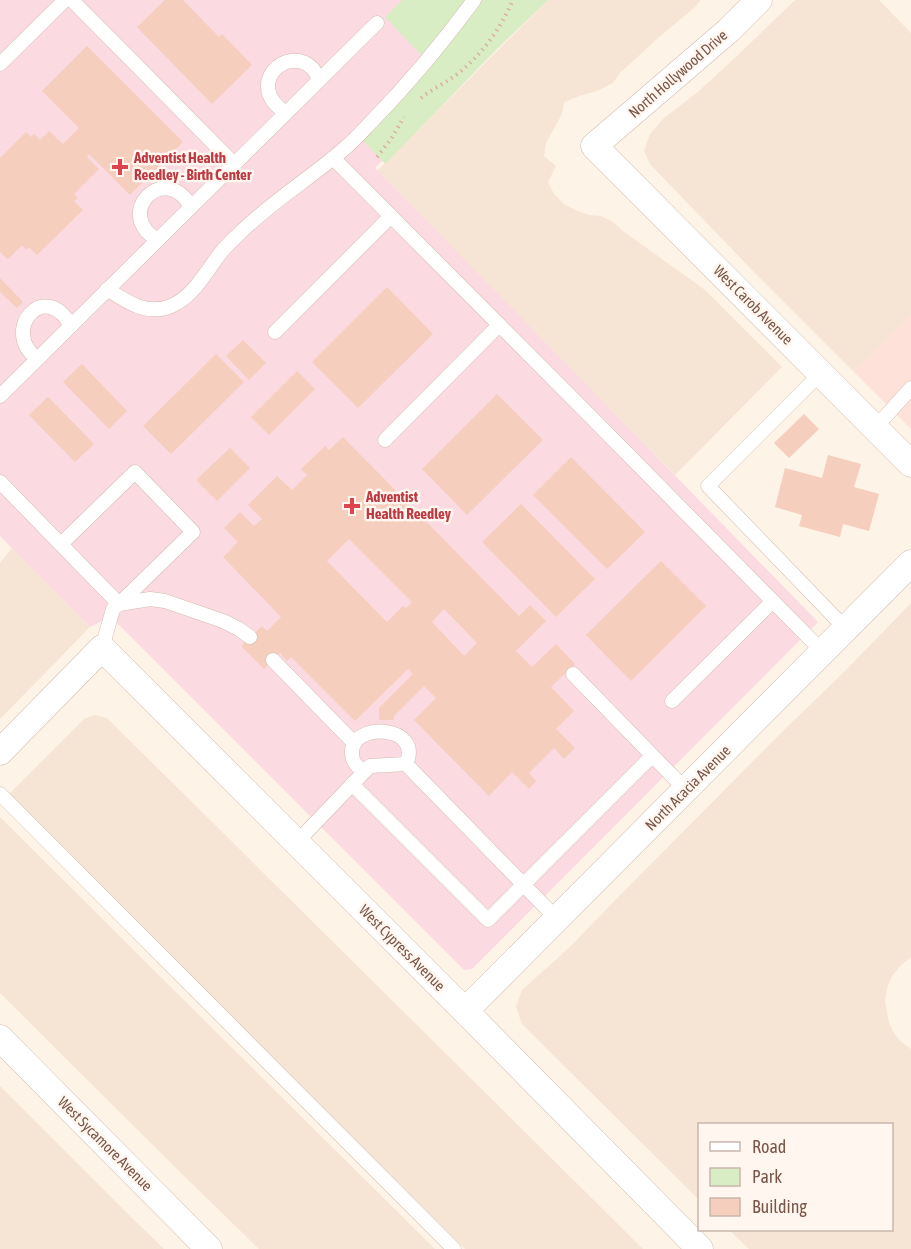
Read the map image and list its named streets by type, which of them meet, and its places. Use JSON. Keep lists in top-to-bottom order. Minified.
{"streets":{"street":["North Hollywood Drive","West Carob Avenue","North Acacia Avenue","West Cypress Avenue","West Sycamore Avenue"]},"crossings":[["North Hollywood Drive","West Carob Avenue"],["North Acacia Avenue","West Cypress Avenue"]],"places":{"health":["Adventist Health Reedley - Birth Center","Adventist Health Reedley"]},"legend":["Road","Park","Building"]}
